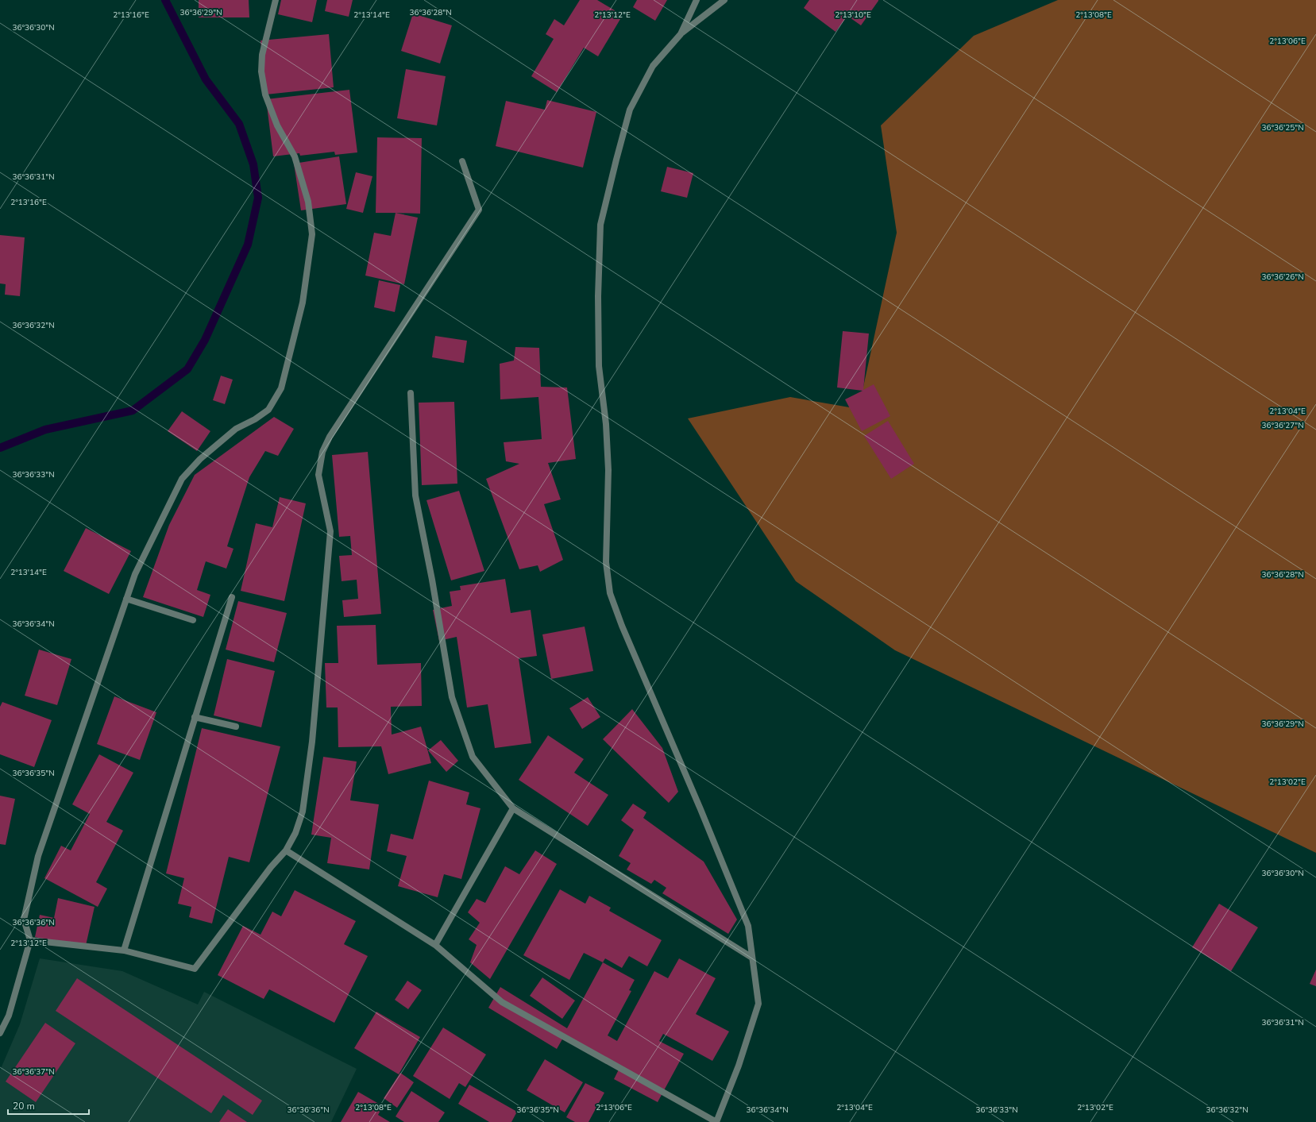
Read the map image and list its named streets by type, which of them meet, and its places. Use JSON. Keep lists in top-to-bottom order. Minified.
{"scale_bar":"20 m","coordinates":["36°36'29\"N","36°36'28\"N","2°13'16\"E","2°13'14\"E","2°13'12\"E","2°13'10\"E","2°13'08\"E","36°36'30\"N","2°13'06\"E","36°36'25\"N","36°36'31\"N","36°36'26\"N","36°36'32\"N","2°13'04\"E","36°36'27\"N","36°36'33\"N","36°36'34\"N","36°36'35\"N","2°13'02\"E","36°36'36\"N","36°36'37\"N"]}
